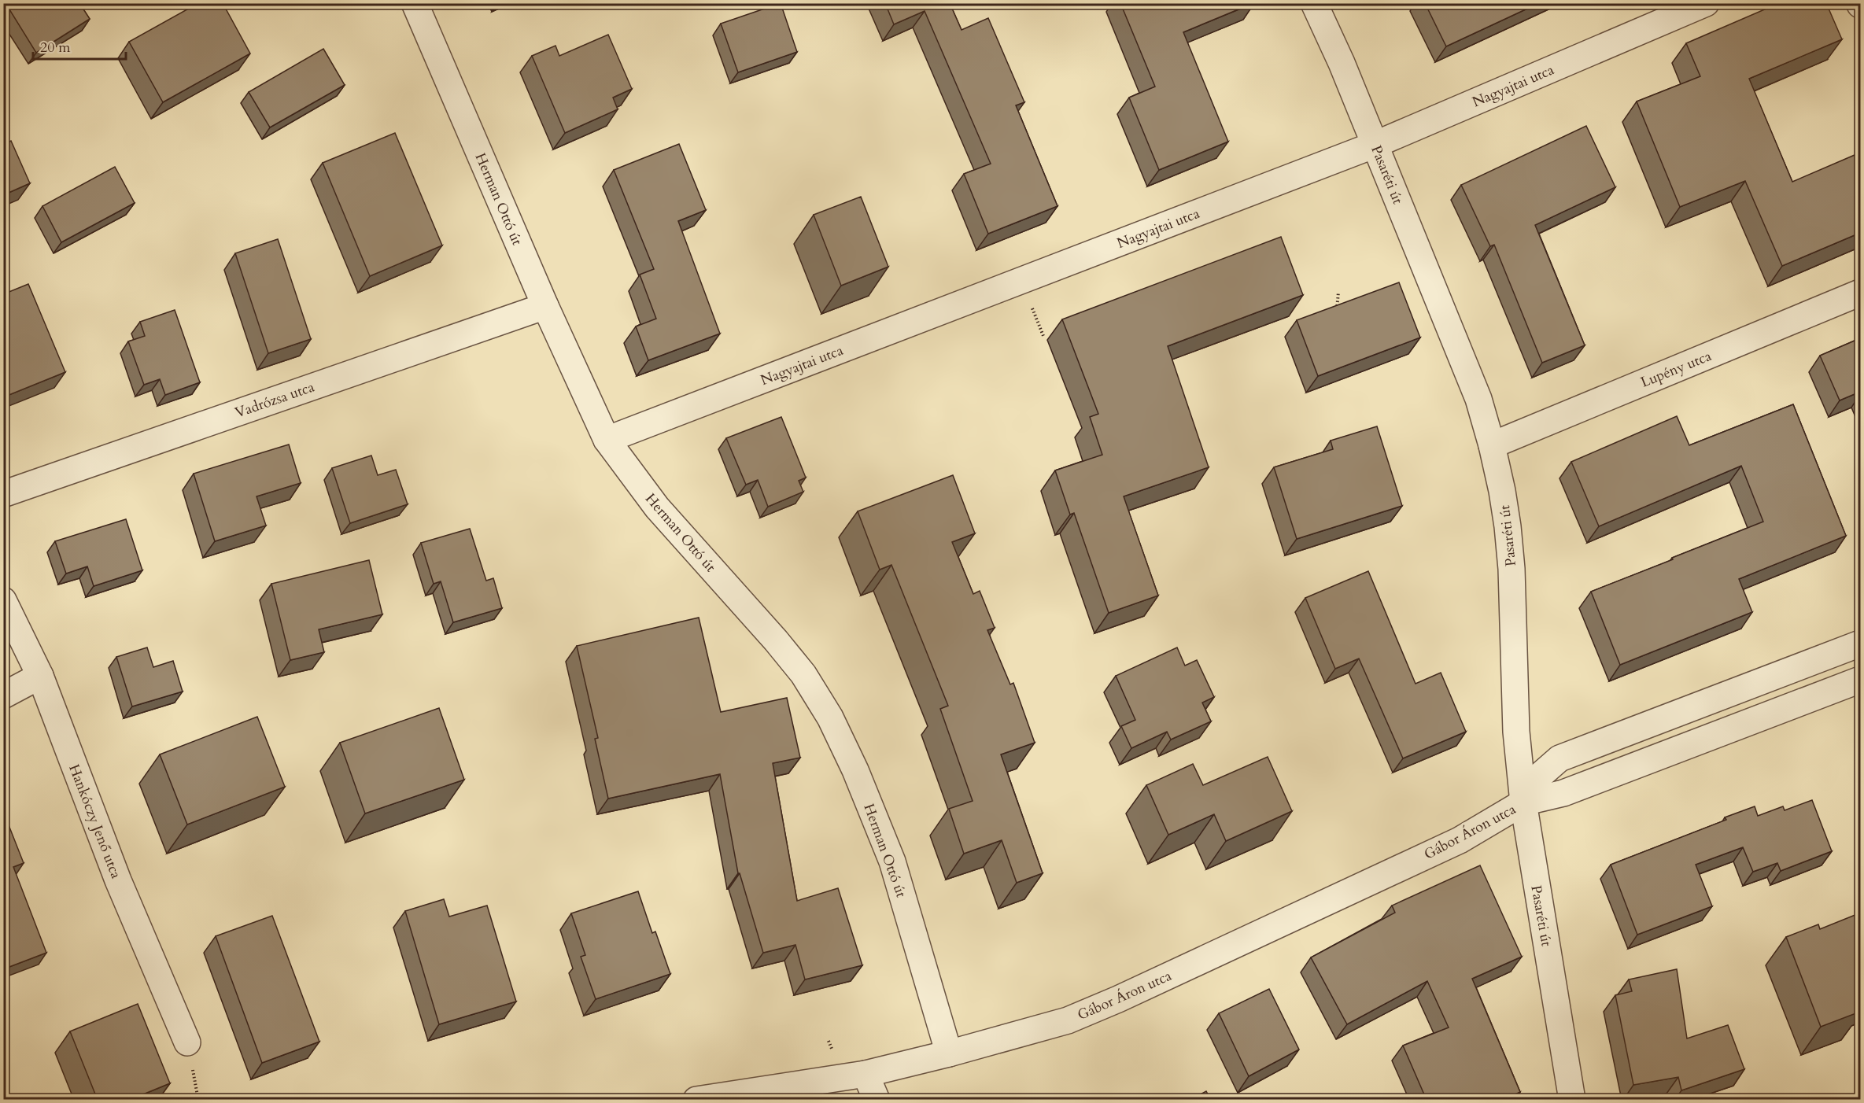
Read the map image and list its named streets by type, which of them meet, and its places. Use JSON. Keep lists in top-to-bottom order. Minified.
{"streets":{"street":["Nagyajtai utca","Pasaréti út","Herman Ottó út","Lupény utca","Vadrózsa utca","Hankóczy Jenő utca","Gábor Áron utca"]},"crossings":[["Nagyajtai utca","Pasaréti út"],["Nagyajtai utca","Herman Ottó út"],["Pasaréti út","Lupény utca"],["Pasaréti út","Gábor Áron utca"],["Herman Ottó út","Vadrózsa utca"],["Herman Ottó út","Gábor Áron utca"]],"scale_bar":"20 m"}
